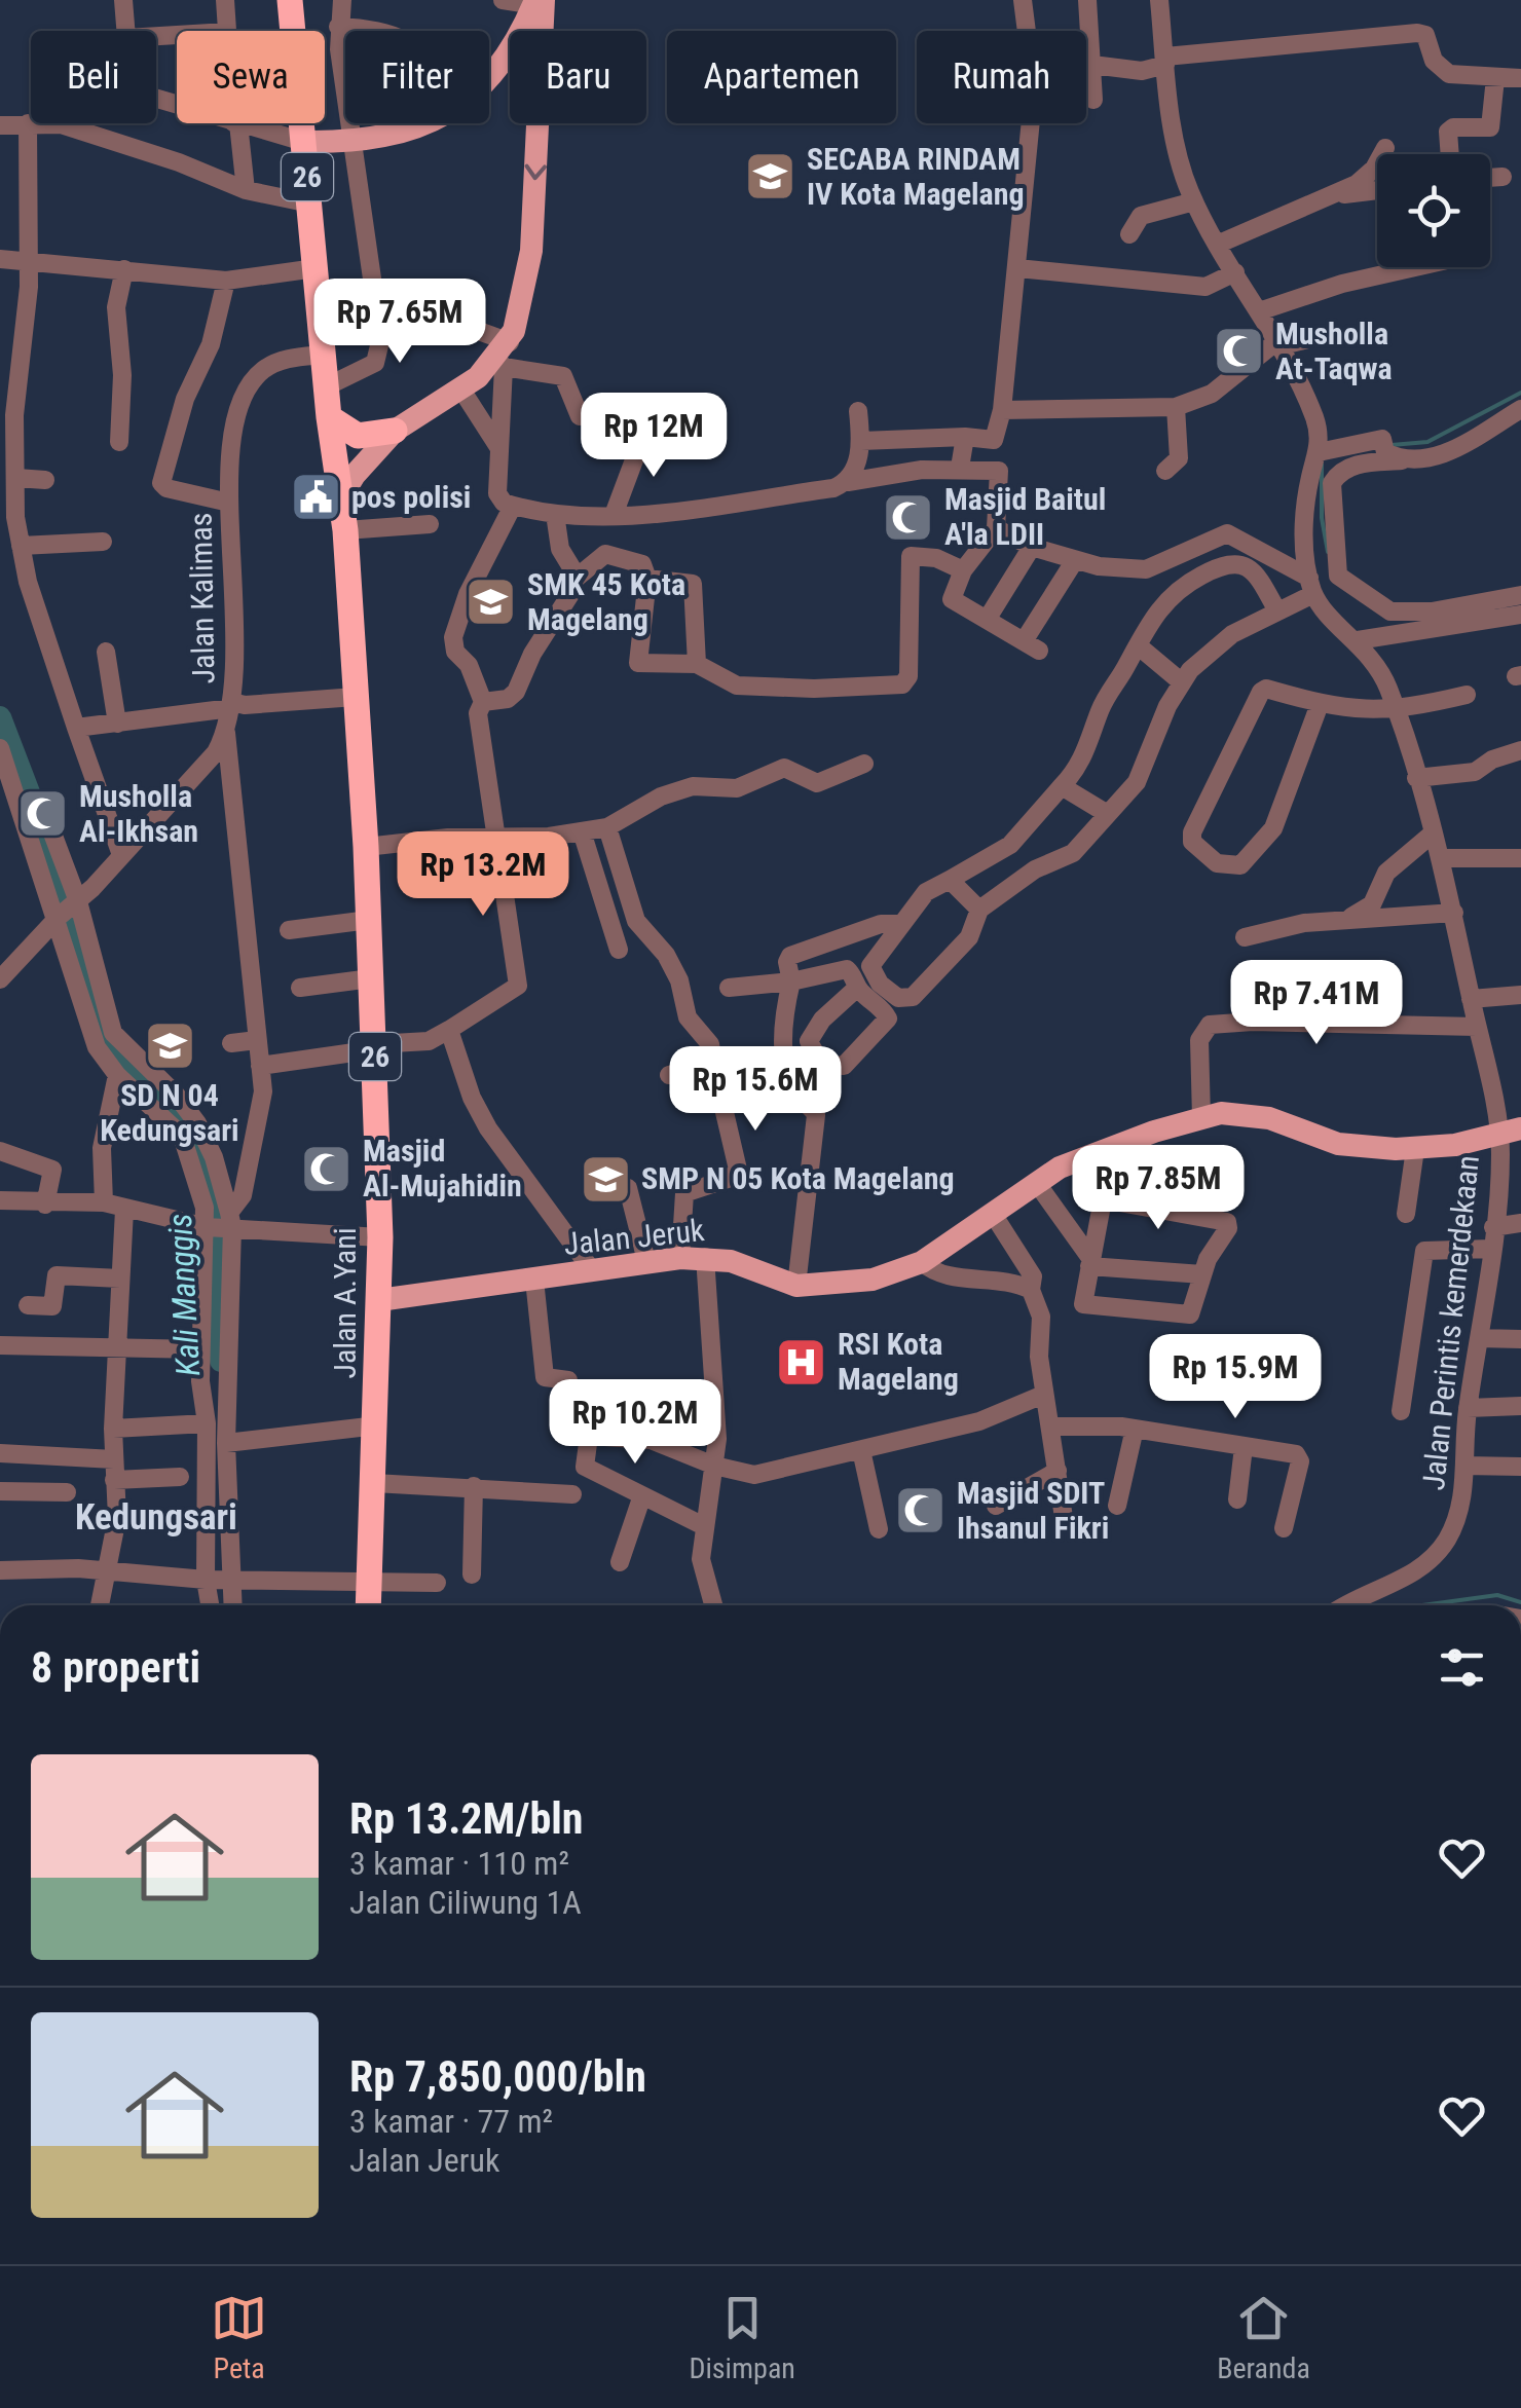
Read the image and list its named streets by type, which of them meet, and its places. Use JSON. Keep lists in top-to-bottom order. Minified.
{"streets":{"highway":["26","Jalan A.Yani"],"main road":["Jalan Jeruk"],"street":["Jalan Kalimas","Jalan Perintis kemerdekaan"]},"crossings":[["26","Jalan Kalimas"],["26","Jalan A.Yani"],["Jalan Jeruk","Jalan A.Yani"],["Jalan Jeruk","Jalan Perintis kemerdekaan"]],"districts":["Kedungsari"],"water":["Kali Manggis"],"places":{"school or university":["SECABA RINDAM IV Kota Magelang","SMK 45 Kota Magelang","SD N 04 Kedungsari","SMP N 05 Kota Magelang"],"mosque":["Musholla At-Taqwa","Masjid Baitul A'la LDII","Musholla Al-Ikhsan","Masjid Al-Mujahidin","Masjid SDIT Ihsanul Fikri"],"public building":["pos polisi"],"hospital":["RSI Kota Magelang"]},"page":{"chip":["Beli","Sewa","Filter","Baru","Apartemen","Rumah"],"price":["Rp 7.65M","Rp 12M","Rp 13.2M","Rp 7.41M","Rp 15.6M","Rp 7.85M","Rp 15.9M","Rp 10.2M"],"heading":"8 properti","list":[{"name":"Rp 13.2M/bln","note":"3 kamar · 110 m² · Jalan Ciliwung 1A"},{"name":"Rp 7,850,000/bln","note":"3 kamar · 77 m² · Jalan Jeruk"}],"tabs":["Peta","Disimpan","Beranda"]}}
